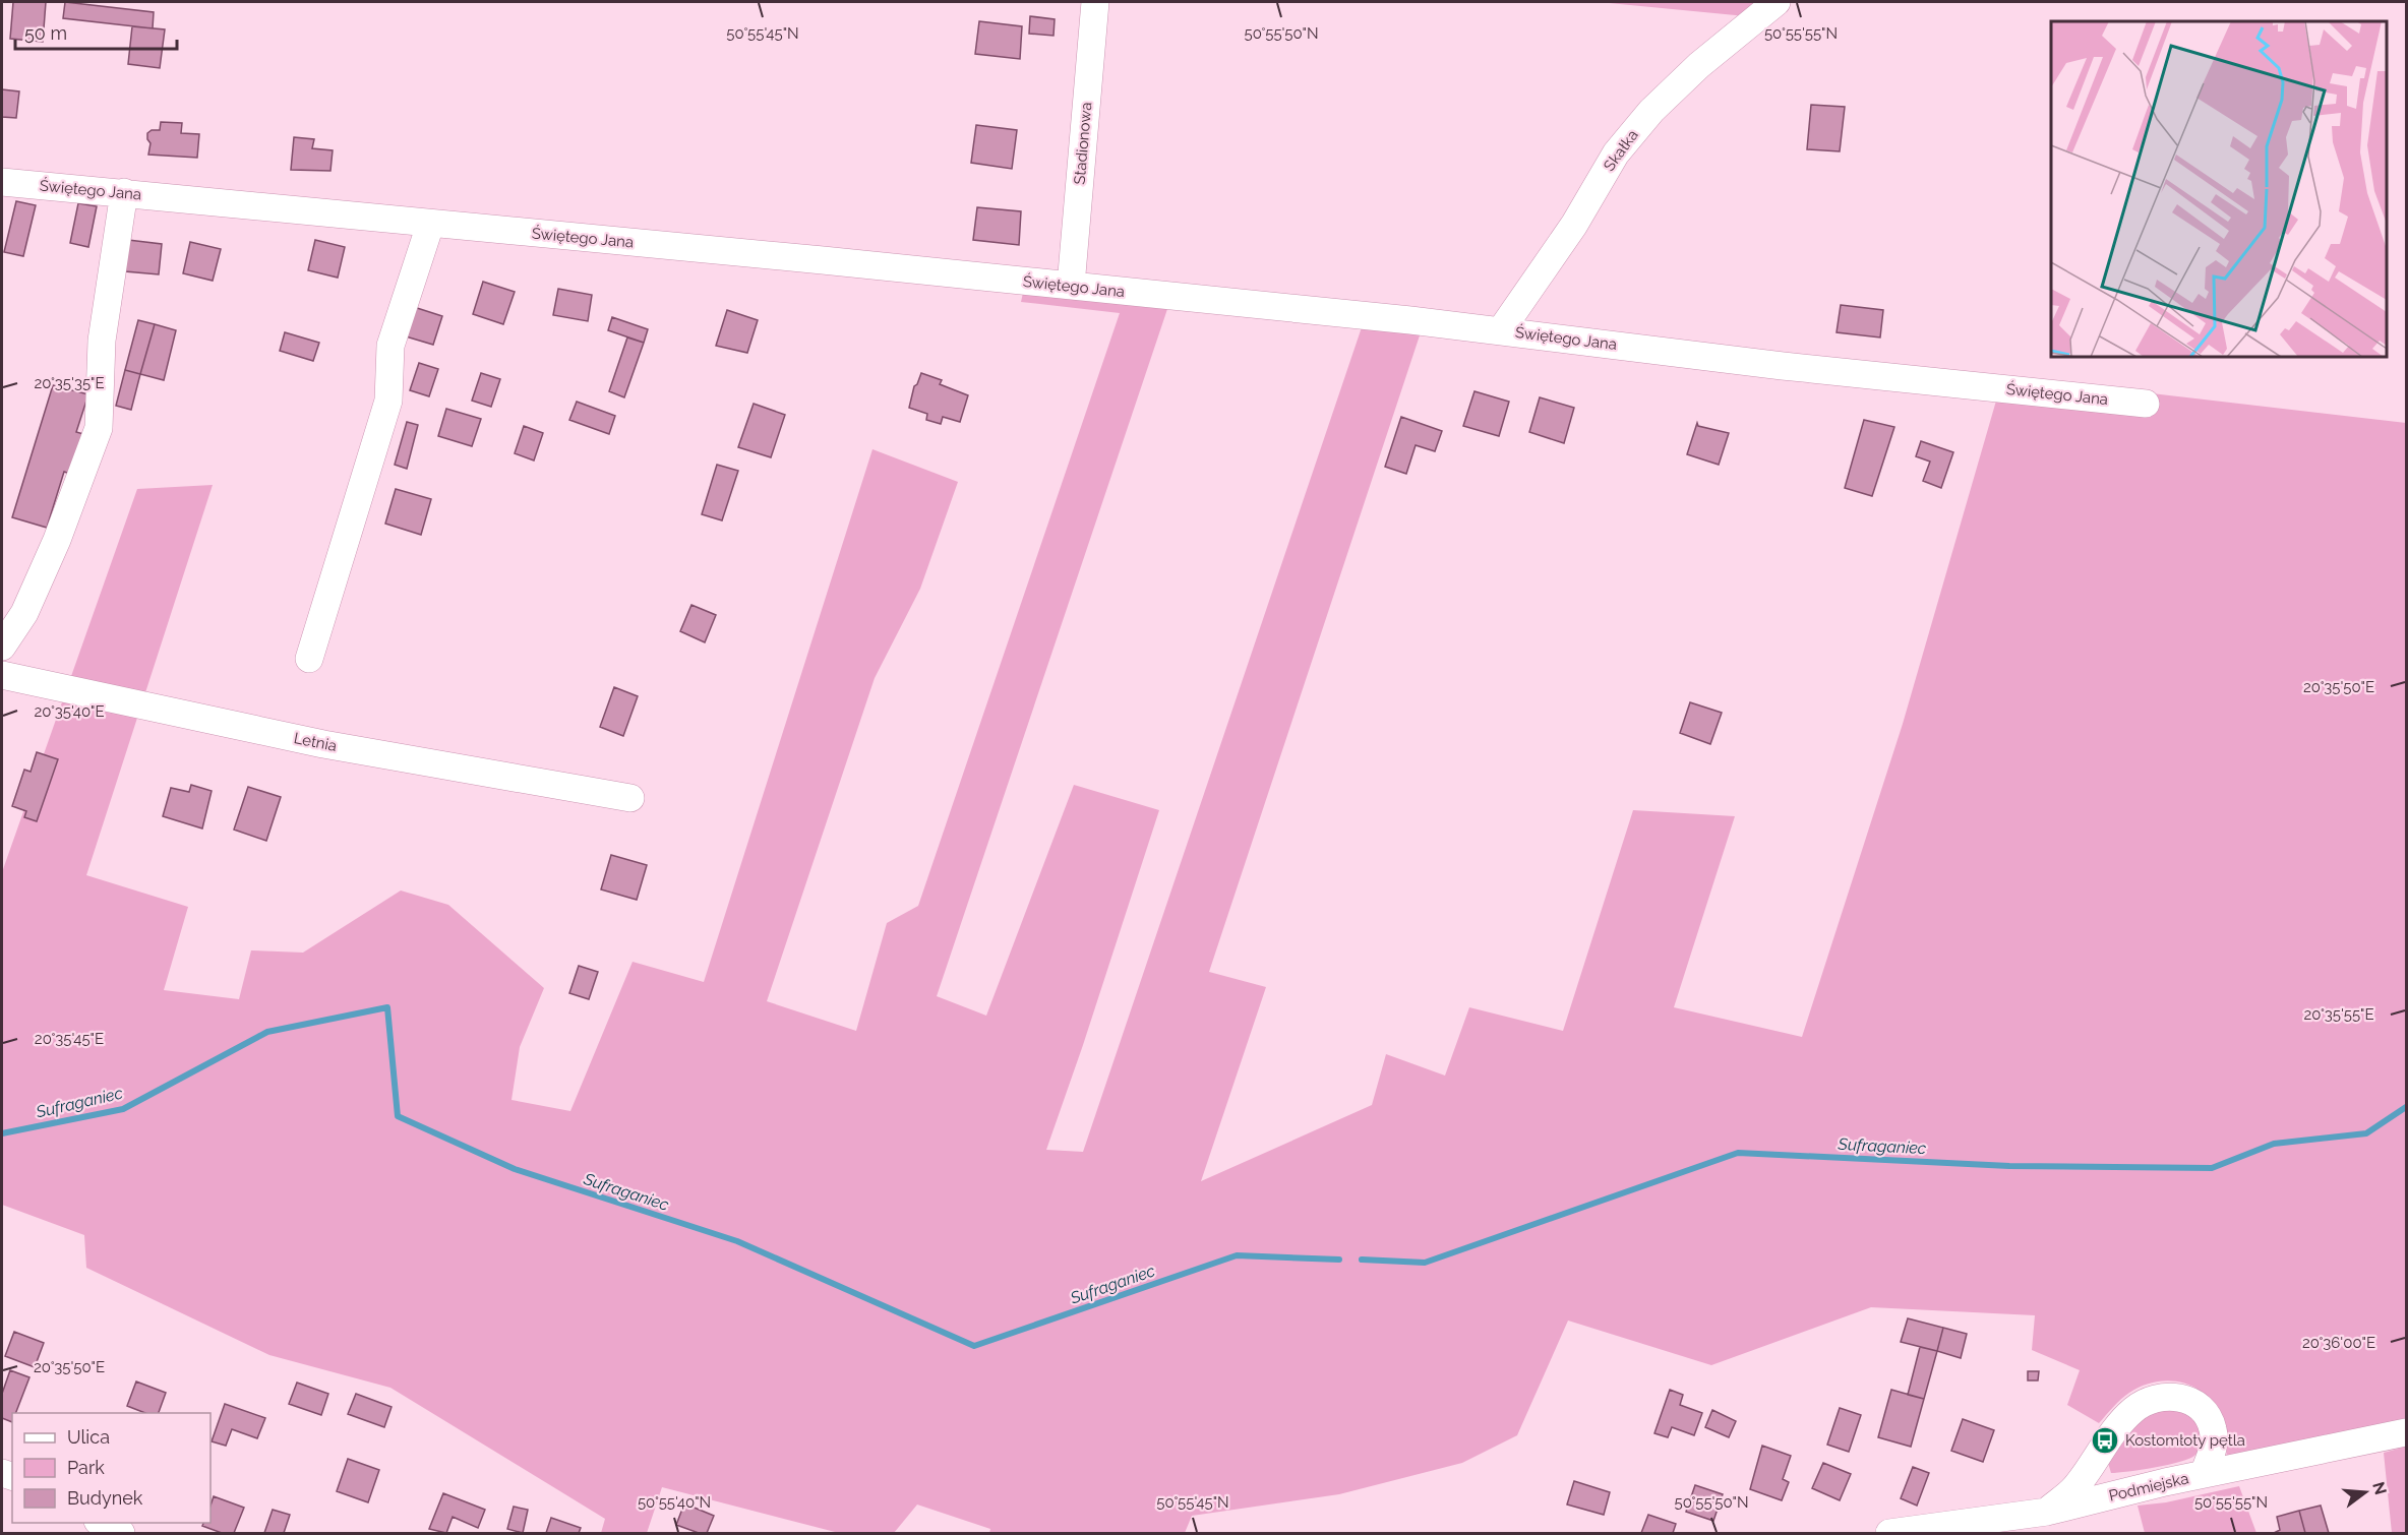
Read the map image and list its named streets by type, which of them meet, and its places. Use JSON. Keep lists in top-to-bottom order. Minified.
{"streets":{"street":["Stadionowa","Skałka","Świętego Jana","Letnia","Podmiejska"]},"crossings":[["Stadionowa","Świętego Jana"],["Skałka","Świętego Jana"]],"water":["Sufraganiec"],"places":{"bus stop":["Kostomłoty pętla"]},"legend":["Ulica","Park","Budynek"],"scale_bar":"50 m","north":"right","coordinates":["50°55'45\"N","50°55'50\"N","50°55'55\"N","20°35'35\"E","20°35'50\"E","20°35'40\"E","20°35'55\"E","20°35'45\"E","20°36'00\"E","50°55'40\"N"]}
